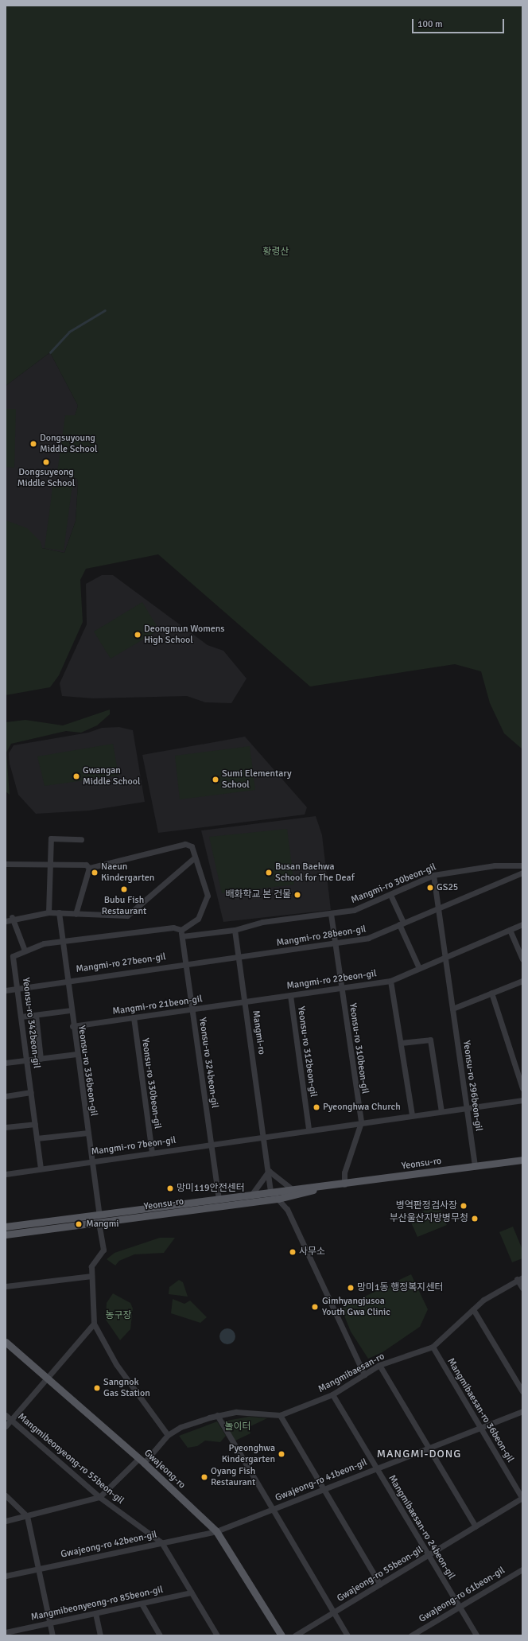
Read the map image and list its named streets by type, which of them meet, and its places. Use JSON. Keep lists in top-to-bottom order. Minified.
{"streets":{"main road":["Yeonsu-ro","Gwajeong-ro"],"street":["Mangmi-ro 30beon-gil","Mangmi-ro 28beon-gil","Mangmi-ro 27beon-gil","Mangmi-ro 22beon-gil","Mangmi-ro 21beon-gil","Yeonsu-ro 342beon-gil","Mangmi-ro","Yeonsu-ro 310beon-gil","Yeonsu-ro 312beon-gil","Yeonsu-ro 324beon-gil","Yeonsu-ro 336beon-gil","Yeonsu-ro 330beon-gil","Yeonsu-ro 296beon-gil","Mangmi-ro 7beon-gil","Mangmibaesan-ro","Mangmibaesan-ro 36beon-gil","Mangmibeonyeong-ro 55beon-gil","Gwajeong-ro 41beon-gil","Mangmibaesan-ro 24beon-gil","Gwajeong-ro 42beon-gil","Gwajeong-ro 55beon-gil","Gwajeong-ro 61beon-gil","Mangmibeonyeong-ro 85beon-gil"]},"crossings":[["Mangmi-ro 30beon-gil","Mangmi-ro"],["Mangmi-ro 30beon-gil","Yeonsu-ro 310beon-gil"],["Mangmi-ro 30beon-gil","Yeonsu-ro 296beon-gil"],["Mangmi-ro 28beon-gil","Mangmi-ro 27beon-gil"],["Mangmi-ro 28beon-gil","Mangmi-ro"],["Mangmi-ro 28beon-gil","Yeonsu-ro 310beon-gil"],["Mangmi-ro 28beon-gil","Yeonsu-ro 296beon-gil"],["Mangmi-ro 27beon-gil","Yeonsu-ro 342beon-gil"],["Mangmi-ro 27beon-gil","Mangmi-ro"],["Mangmi-ro 27beon-gil","Yeonsu-ro 324beon-gil"],["Mangmi-ro 27beon-gil","Yeonsu-ro 336beon-gil"],["Mangmi-ro 22beon-gil","Mangmi-ro 21beon-gil"],["Mangmi-ro 22beon-gil","Mangmi-ro"],["Mangmi-ro 22beon-gil","Yeonsu-ro 310beon-gil"],["Mangmi-ro 22beon-gil","Yeonsu-ro 312beon-gil"],["Mangmi-ro 22beon-gil","Yeonsu-ro 296beon-gil"],["Mangmi-ro 21beon-gil","Mangmi-ro"],["Mangmi-ro 21beon-gil","Yeonsu-ro 324beon-gil"],["Mangmi-ro 21beon-gil","Yeonsu-ro 336beon-gil"],["Mangmi-ro 21beon-gil","Yeonsu-ro 330beon-gil"],["Yeonsu-ro 342beon-gil","Mangmi-ro 7beon-gil"],["Mangmi-ro","Mangmi-ro 7beon-gil"],["Mangmi-ro","Yeonsu-ro"],["Yeonsu-ro 310beon-gil","Mangmi-ro 7beon-gil"],["Yeonsu-ro 310beon-gil","Yeonsu-ro"],["Yeonsu-ro 312beon-gil","Mangmi-ro 7beon-gil"],["Yeonsu-ro 324beon-gil","Mangmi-ro 7beon-gil"],["Yeonsu-ro 324beon-gil","Yeonsu-ro"],["Yeonsu-ro 336beon-gil","Mangmi-ro 7beon-gil"],["Yeonsu-ro 336beon-gil","Yeonsu-ro"],["Yeonsu-ro 330beon-gil","Mangmi-ro 7beon-gil"],["Yeonsu-ro 296beon-gil","Mangmi-ro 7beon-gil"],["Yeonsu-ro 296beon-gil","Yeonsu-ro"],["Mangmibaesan-ro","Mangmibaesan-ro 36beon-gil"],["Mangmibaesan-ro","Mangmibeonyeong-ro 55beon-gil"],["Mangmibaesan-ro","Gwajeong-ro"],["Mangmibaesan-ro","Mangmibaesan-ro 24beon-gil"],["Mangmibaesan-ro 36beon-gil","Gwajeong-ro 41beon-gil"],["Mangmibaesan-ro 36beon-gil","Gwajeong-ro 55beon-gil"],["Mangmibeonyeong-ro 55beon-gil","Gwajeong-ro 42beon-gil"],["Mangmibeonyeong-ro 55beon-gil","Mangmibeonyeong-ro 85beon-gil"],["Gwajeong-ro","Gwajeong-ro 41beon-gil"],["Gwajeong-ro","Gwajeong-ro 42beon-gil"],["Gwajeong-ro 41beon-gil","Mangmibaesan-ro 24beon-gil"],["Gwajeong-ro 41beon-gil","Gwajeong-ro 42beon-gil"],["Mangmibaesan-ro 24beon-gil","Gwajeong-ro 55beon-gil"],["Mangmibaesan-ro 24beon-gil","Gwajeong-ro 61beon-gil"]],"districts":["MANGMI-DONG"],"parks":["황령산","농구장","놀이터"],"places":["Dongsuyoung Middle School","Dongsuyeong Middle School","Deongmun Womens High School","Gwangan Middle School","Sumi Elementary School","Naeun Kindergarten","Busan Baehwa School for The Deaf","GS25","Bubu Fish Restaurant","배화학교 본 건물","Pyeonghwa Church","망미119안전센터","병역판정검사장","부산울산지방병무청","Mangmi","사무소","망미1동 행정복지센터","Gimhyangjusoa Youth Gwa Clinic","Sangnok Gas Station","Pyeonghwa Kindergarten","Oyang Fish Restaurant"],"scale_bar":"100 m"}
